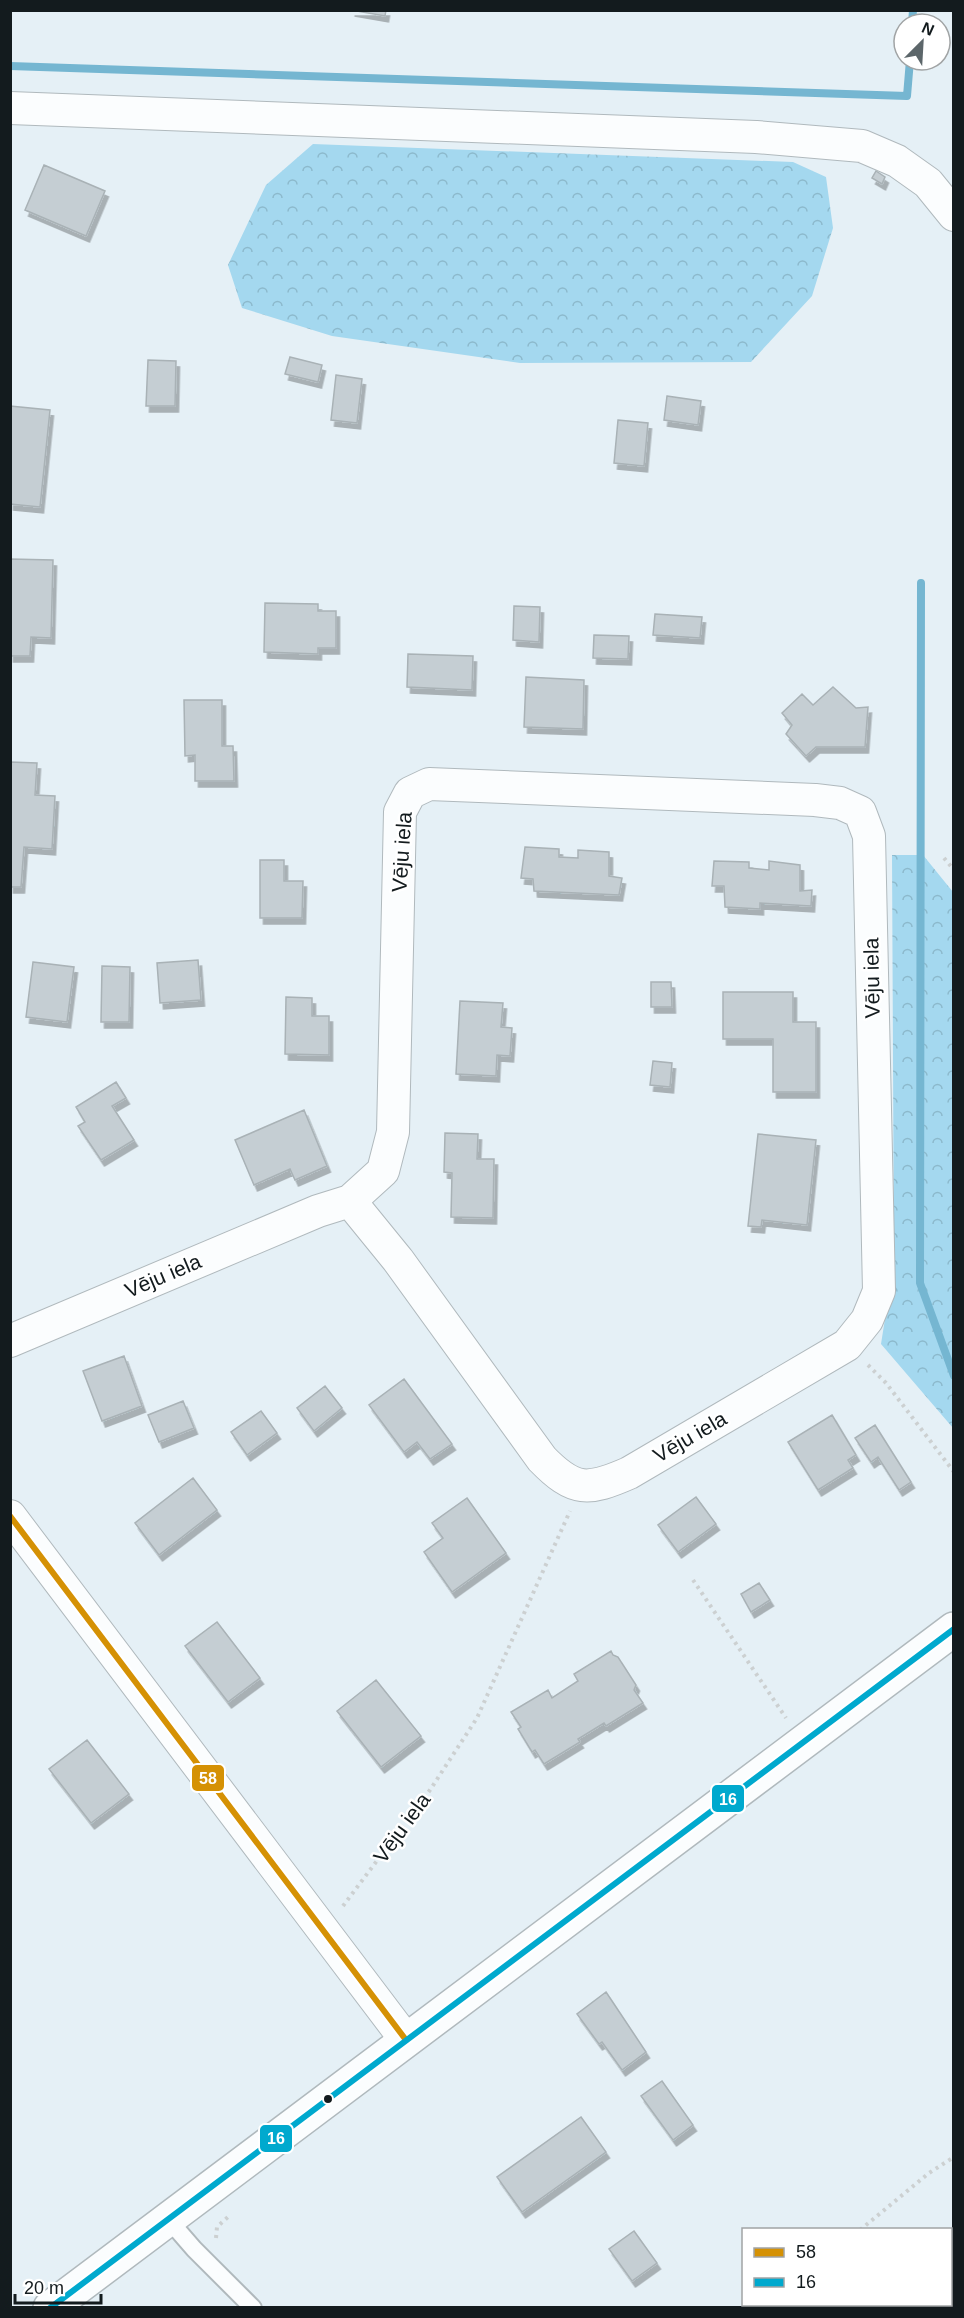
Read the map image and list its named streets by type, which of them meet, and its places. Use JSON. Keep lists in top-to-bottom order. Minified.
{"streets":{"street":["Vēju iela"]},"lines":["transit line 58","transit line 16"],"legend":["58","16"],"scale_bar":"20 m","north":"top right"}
